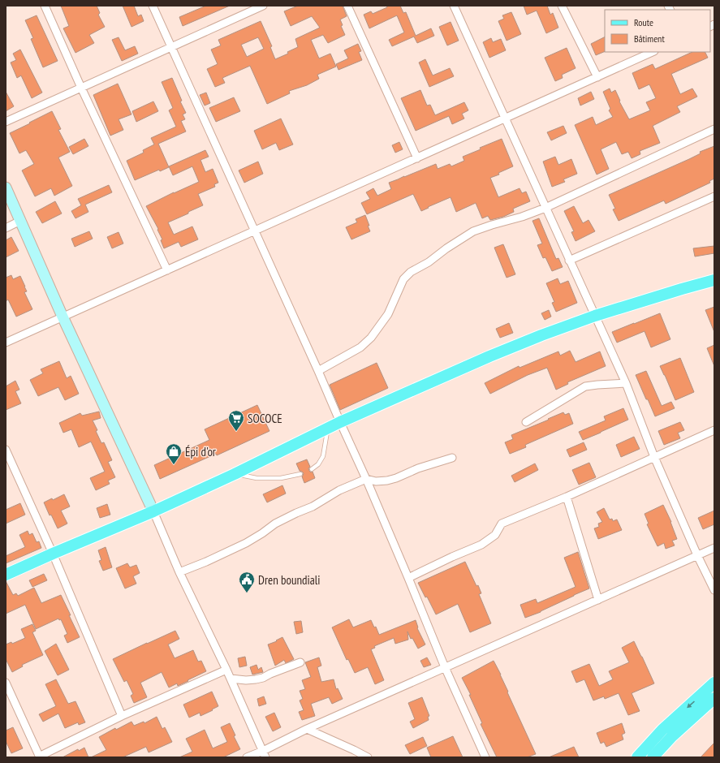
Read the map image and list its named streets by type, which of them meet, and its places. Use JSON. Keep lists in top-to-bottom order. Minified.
{"places":{"supermarket":["SOCOCE"],"shop":["Épi d'or"],"public building":["Dren boundiali"]},"legend":["Route","Bâtiment"]}
